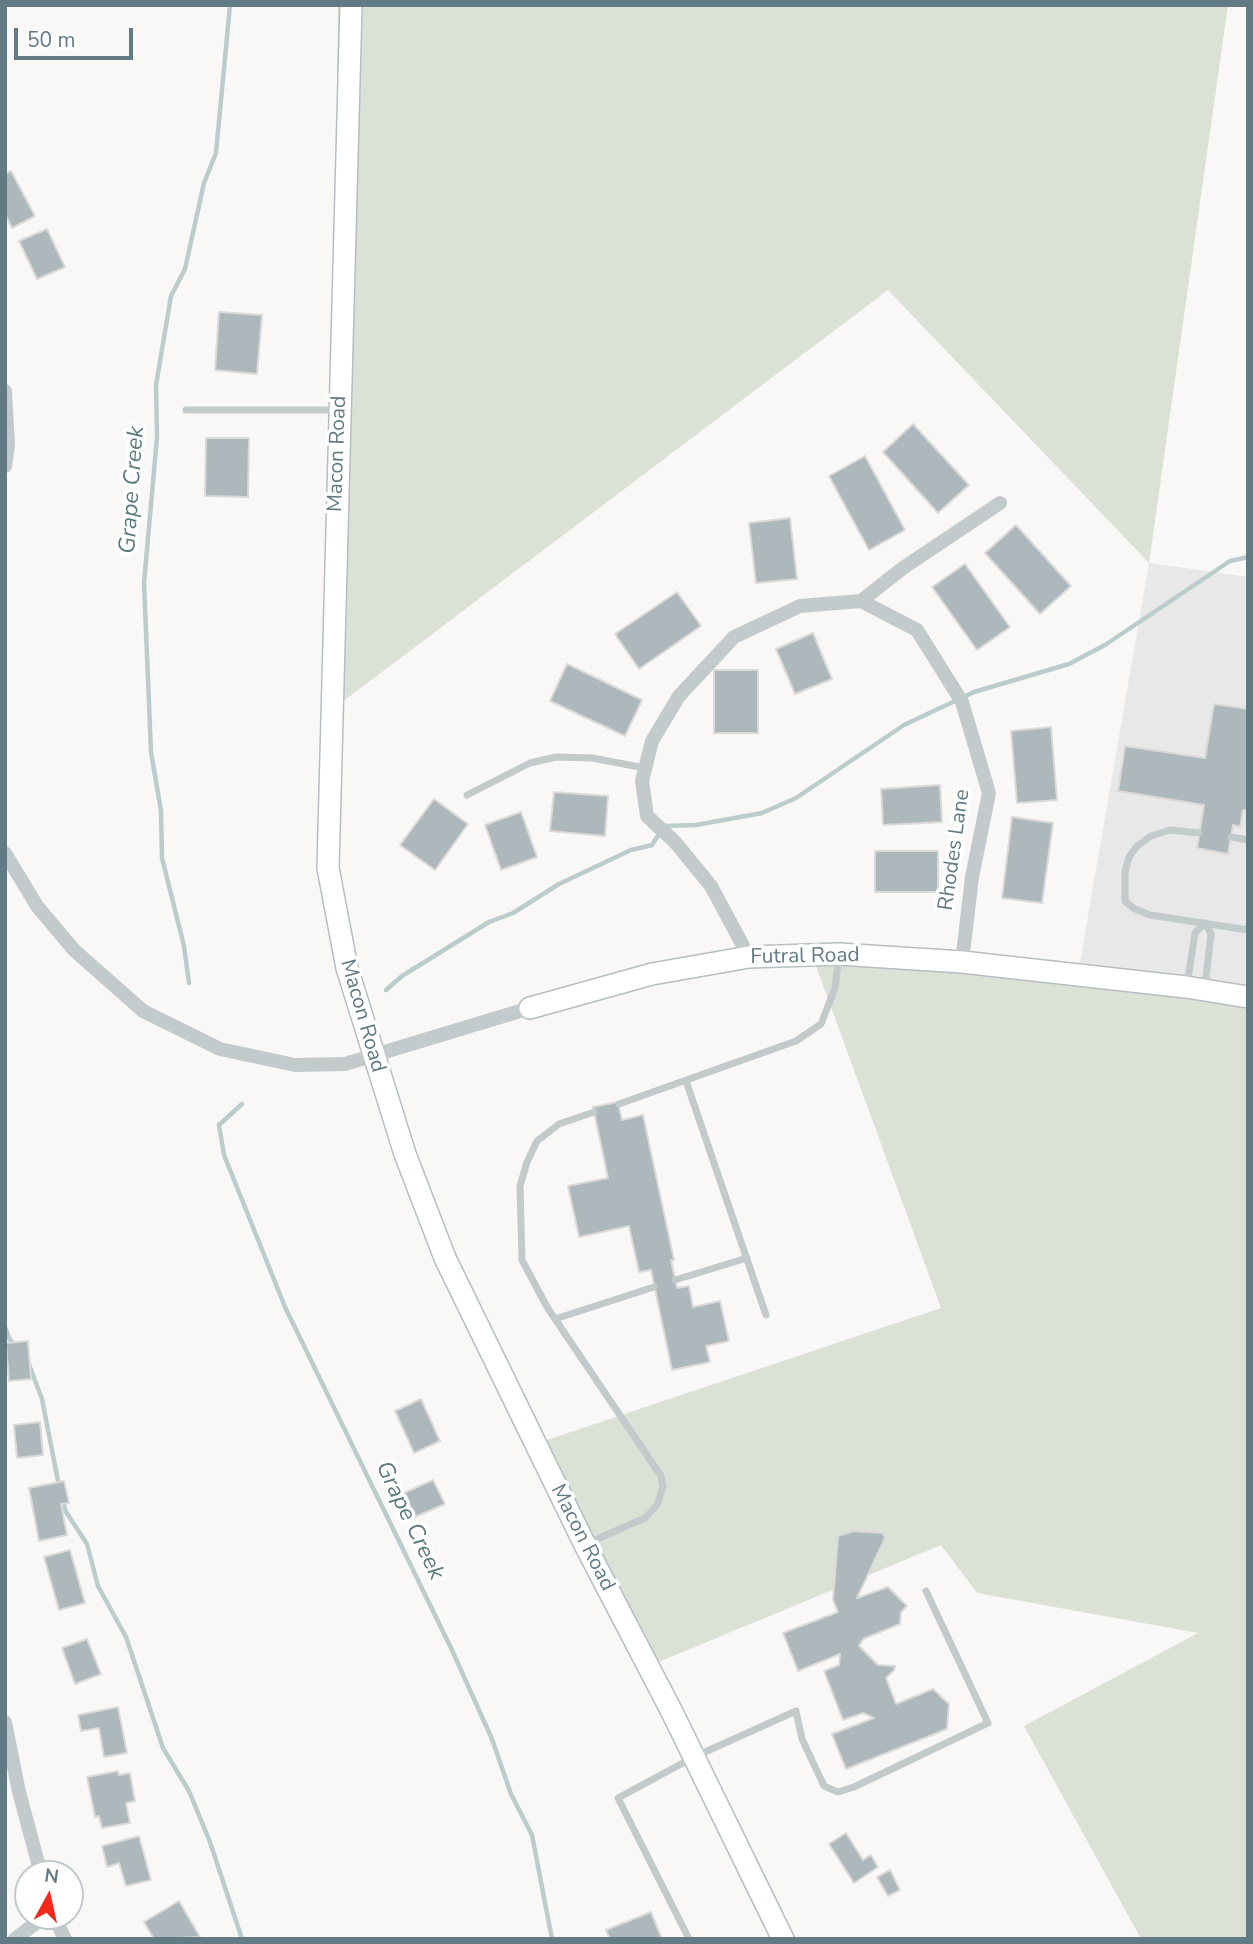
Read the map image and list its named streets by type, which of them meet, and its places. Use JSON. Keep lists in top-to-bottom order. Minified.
{"streets":{"main road":["Macon Road","Futral Road"],"street":["Rhodes Lane"]},"crossings":[["Macon Road","Futral Road"],["Rhodes Lane","Futral Road"]],"water":["Grape Creek"],"scale_bar":"50 m","north":"top"}
